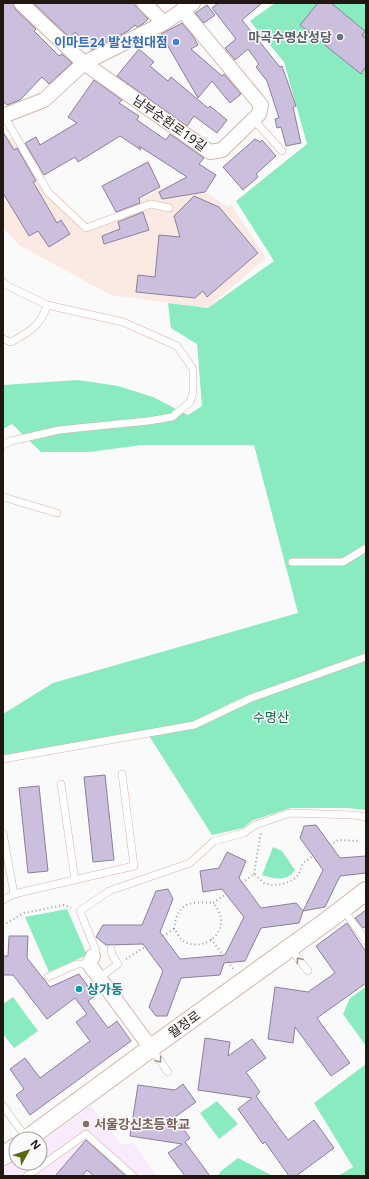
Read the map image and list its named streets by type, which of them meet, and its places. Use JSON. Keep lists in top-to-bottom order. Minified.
{"streets":{"street":["남부순환로19길","월정로"]},"parks":["수명산"],"places":["마곡수명산성당","이마트24 발산현대점","상가동","서울강신초등학교"],"north":"top right"}
